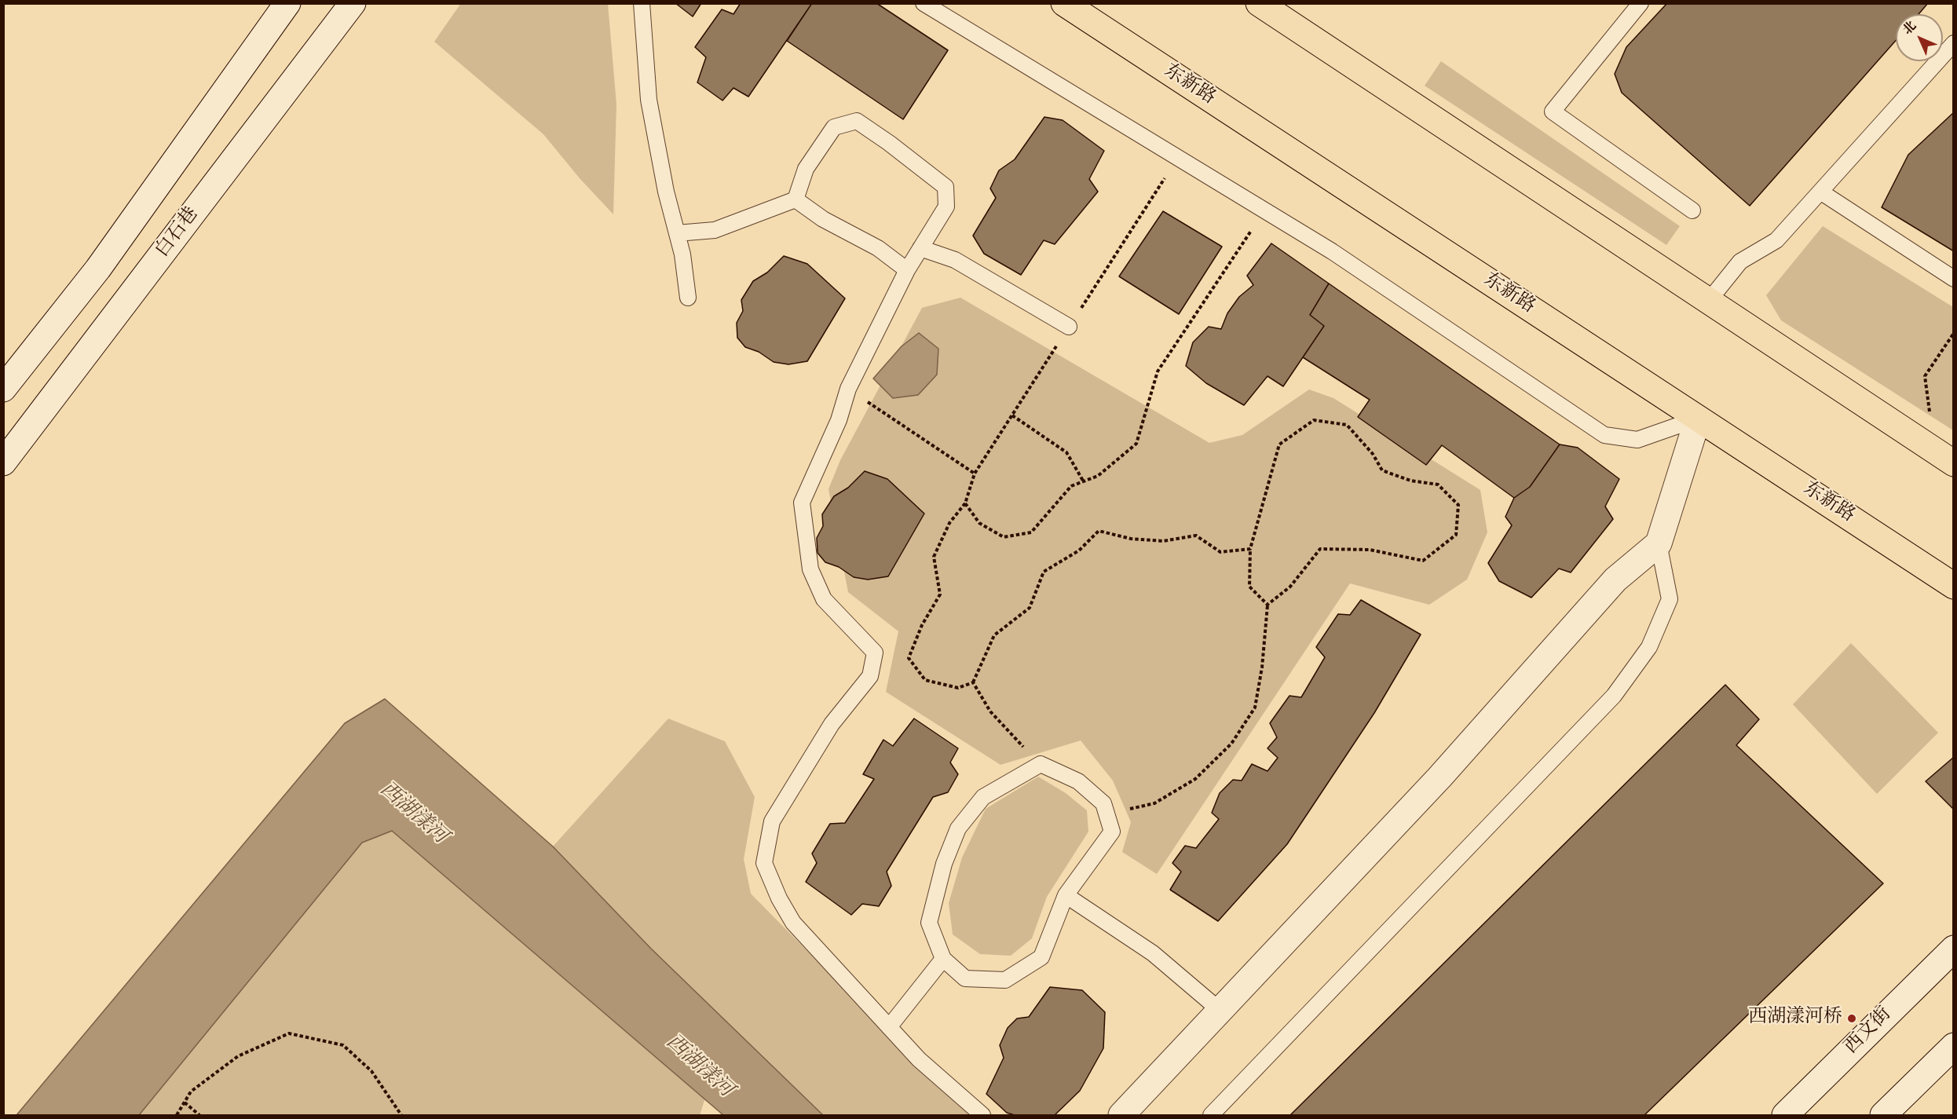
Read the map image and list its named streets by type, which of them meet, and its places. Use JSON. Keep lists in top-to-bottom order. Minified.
{"streets":{"main road":["东新路","白石巷","西文街"]},"water":["西湖漾河"],"places":["西湖漾河桥"],"north":"top left"}
